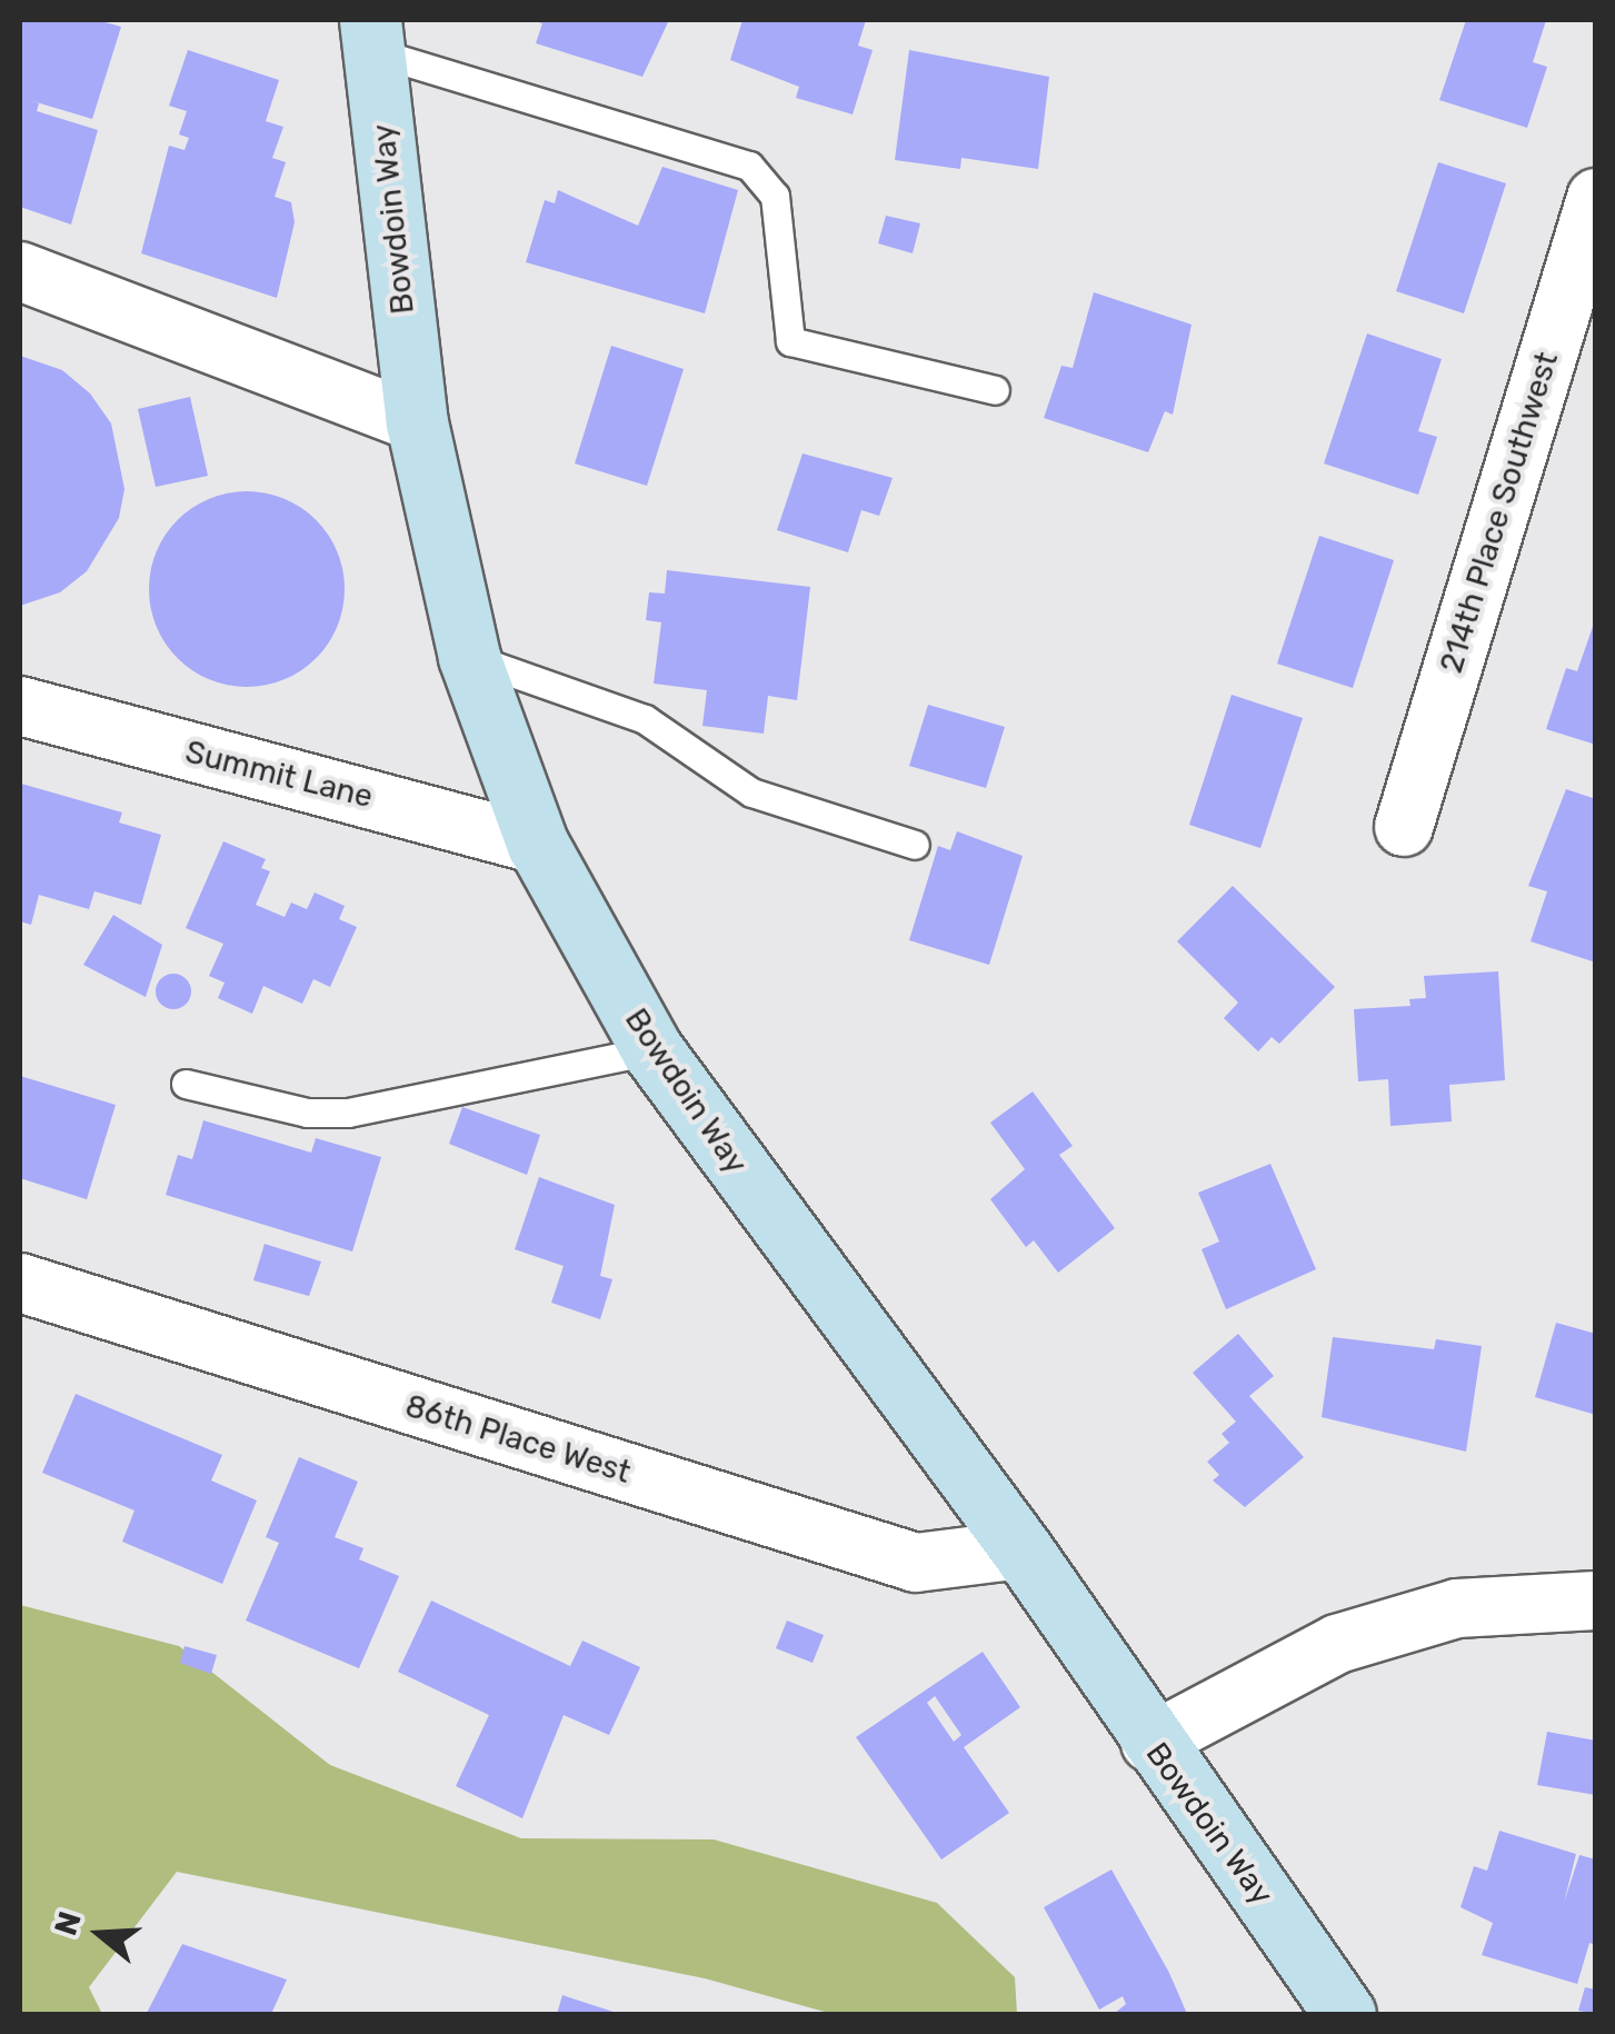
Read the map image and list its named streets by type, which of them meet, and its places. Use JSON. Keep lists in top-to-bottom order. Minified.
{"streets":{"street":["Bowdoin Way","214th Place Southwest","Summit Lane","86th Place West"]},"crossings":[["Bowdoin Way","Summit Lane"],["Bowdoin Way","86th Place West"]],"north":"left"}
